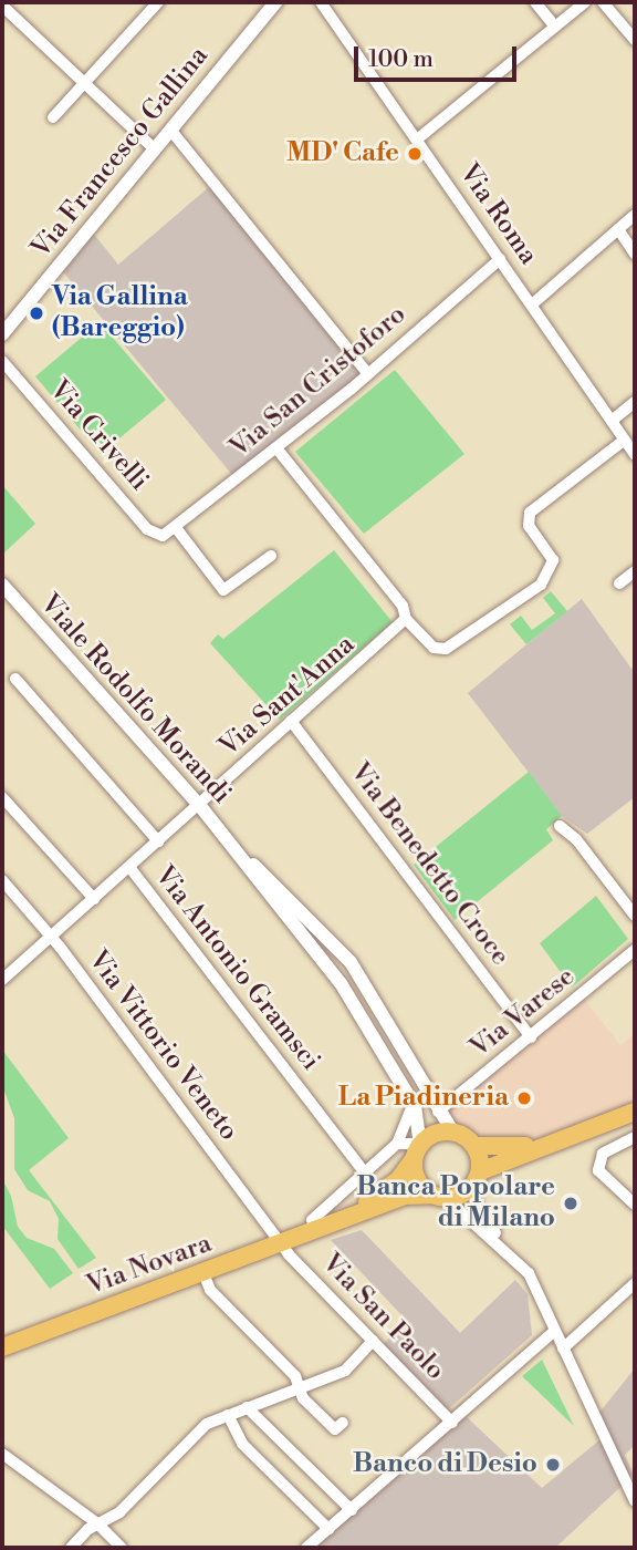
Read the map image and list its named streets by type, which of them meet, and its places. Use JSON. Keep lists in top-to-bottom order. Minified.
{"streets":{"main road":["Via Novara"],"street":["Via Francesco Gallina","Via Roma","Via San Cristoforo","Via Crivelli","Via Sant'Anna","Viale Rodolfo Morandi","Via Benedetto Croce","Via Antonio Gramsci","Via Varese","Via Vittorio Veneto","Via San Paolo"]},"crossings":[["Via Roma","Via San Cristoforo"],["Via San Cristoforo","Via Crivelli"],["Via Sant'Anna","Viale Rodolfo Morandi"],["Via Sant'Anna","Via Benedetto Croce"],["Via Sant'Anna","Via Antonio Gramsci"],["Via Sant'Anna","Via Vittorio Veneto"],["Viale Rodolfo Morandi","Via Varese"],["Viale Rodolfo Morandi","Via Novara"],["Via Benedetto Croce","Via Varese"],["Via Vittorio Veneto","Via Novara"],["Via Vittorio Veneto","Via San Paolo"],["Via Novara","Via San Paolo"]],"places":["MD' Cafe","Via Gallina (Bareggio)","La Piadineria","Banca Popolare di Milano","Banco di Desio"],"scale_bar":"100 m"}
